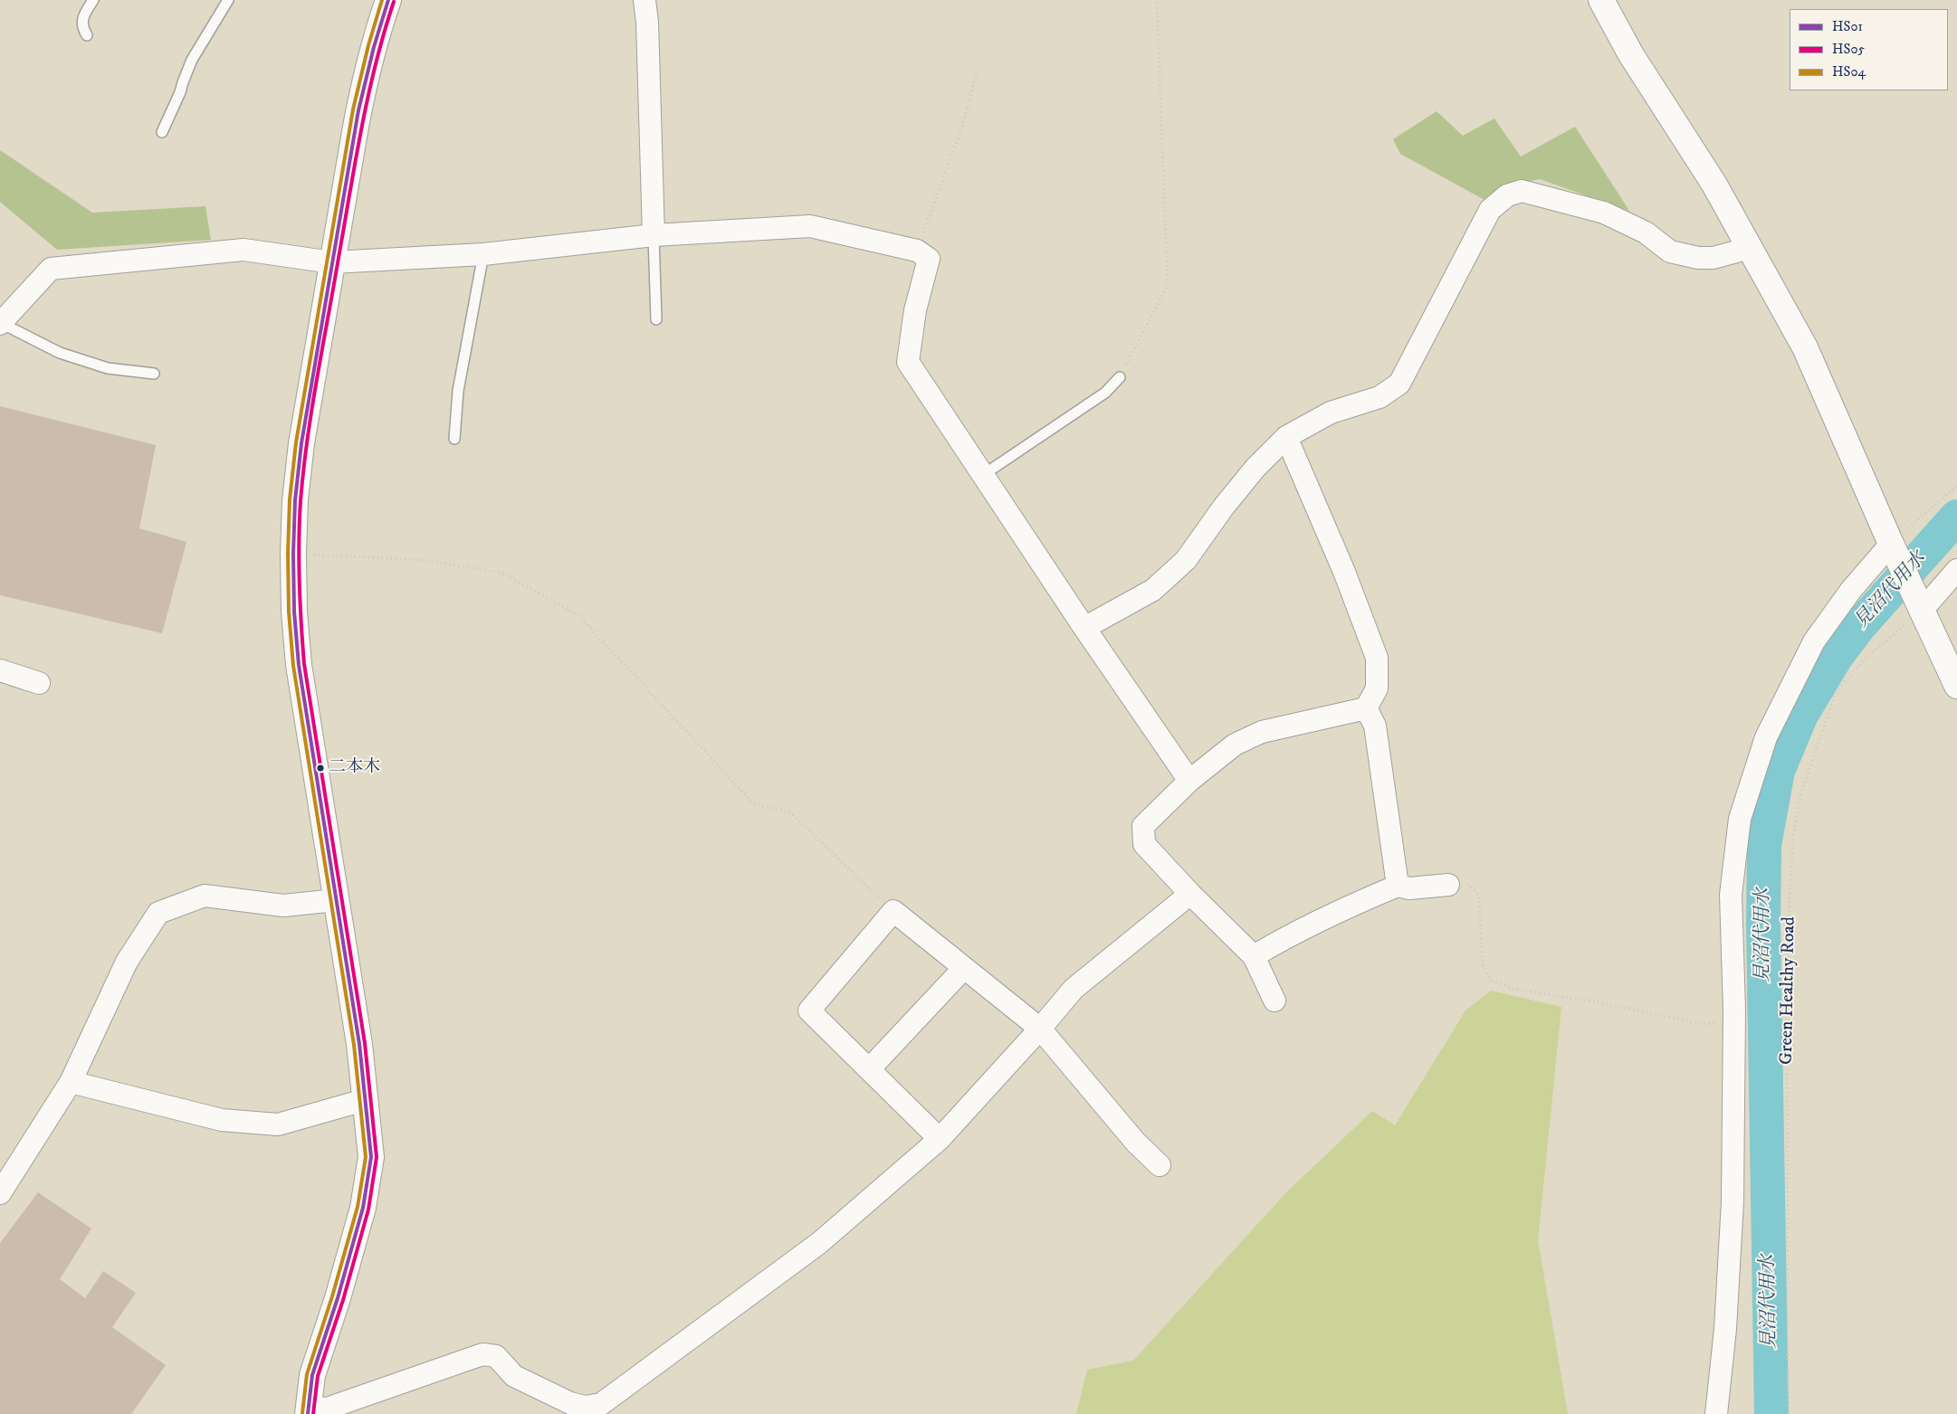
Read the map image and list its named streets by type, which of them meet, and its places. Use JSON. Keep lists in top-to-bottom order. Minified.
{"streets":{"path":["Green Healthy Road"]},"water":["見沼代用水"],"places":["二本木"],"lines":["transit line HS01","transit line HS04","transit line HS05"],"legend":["HS01","HS05","HS04"]}
